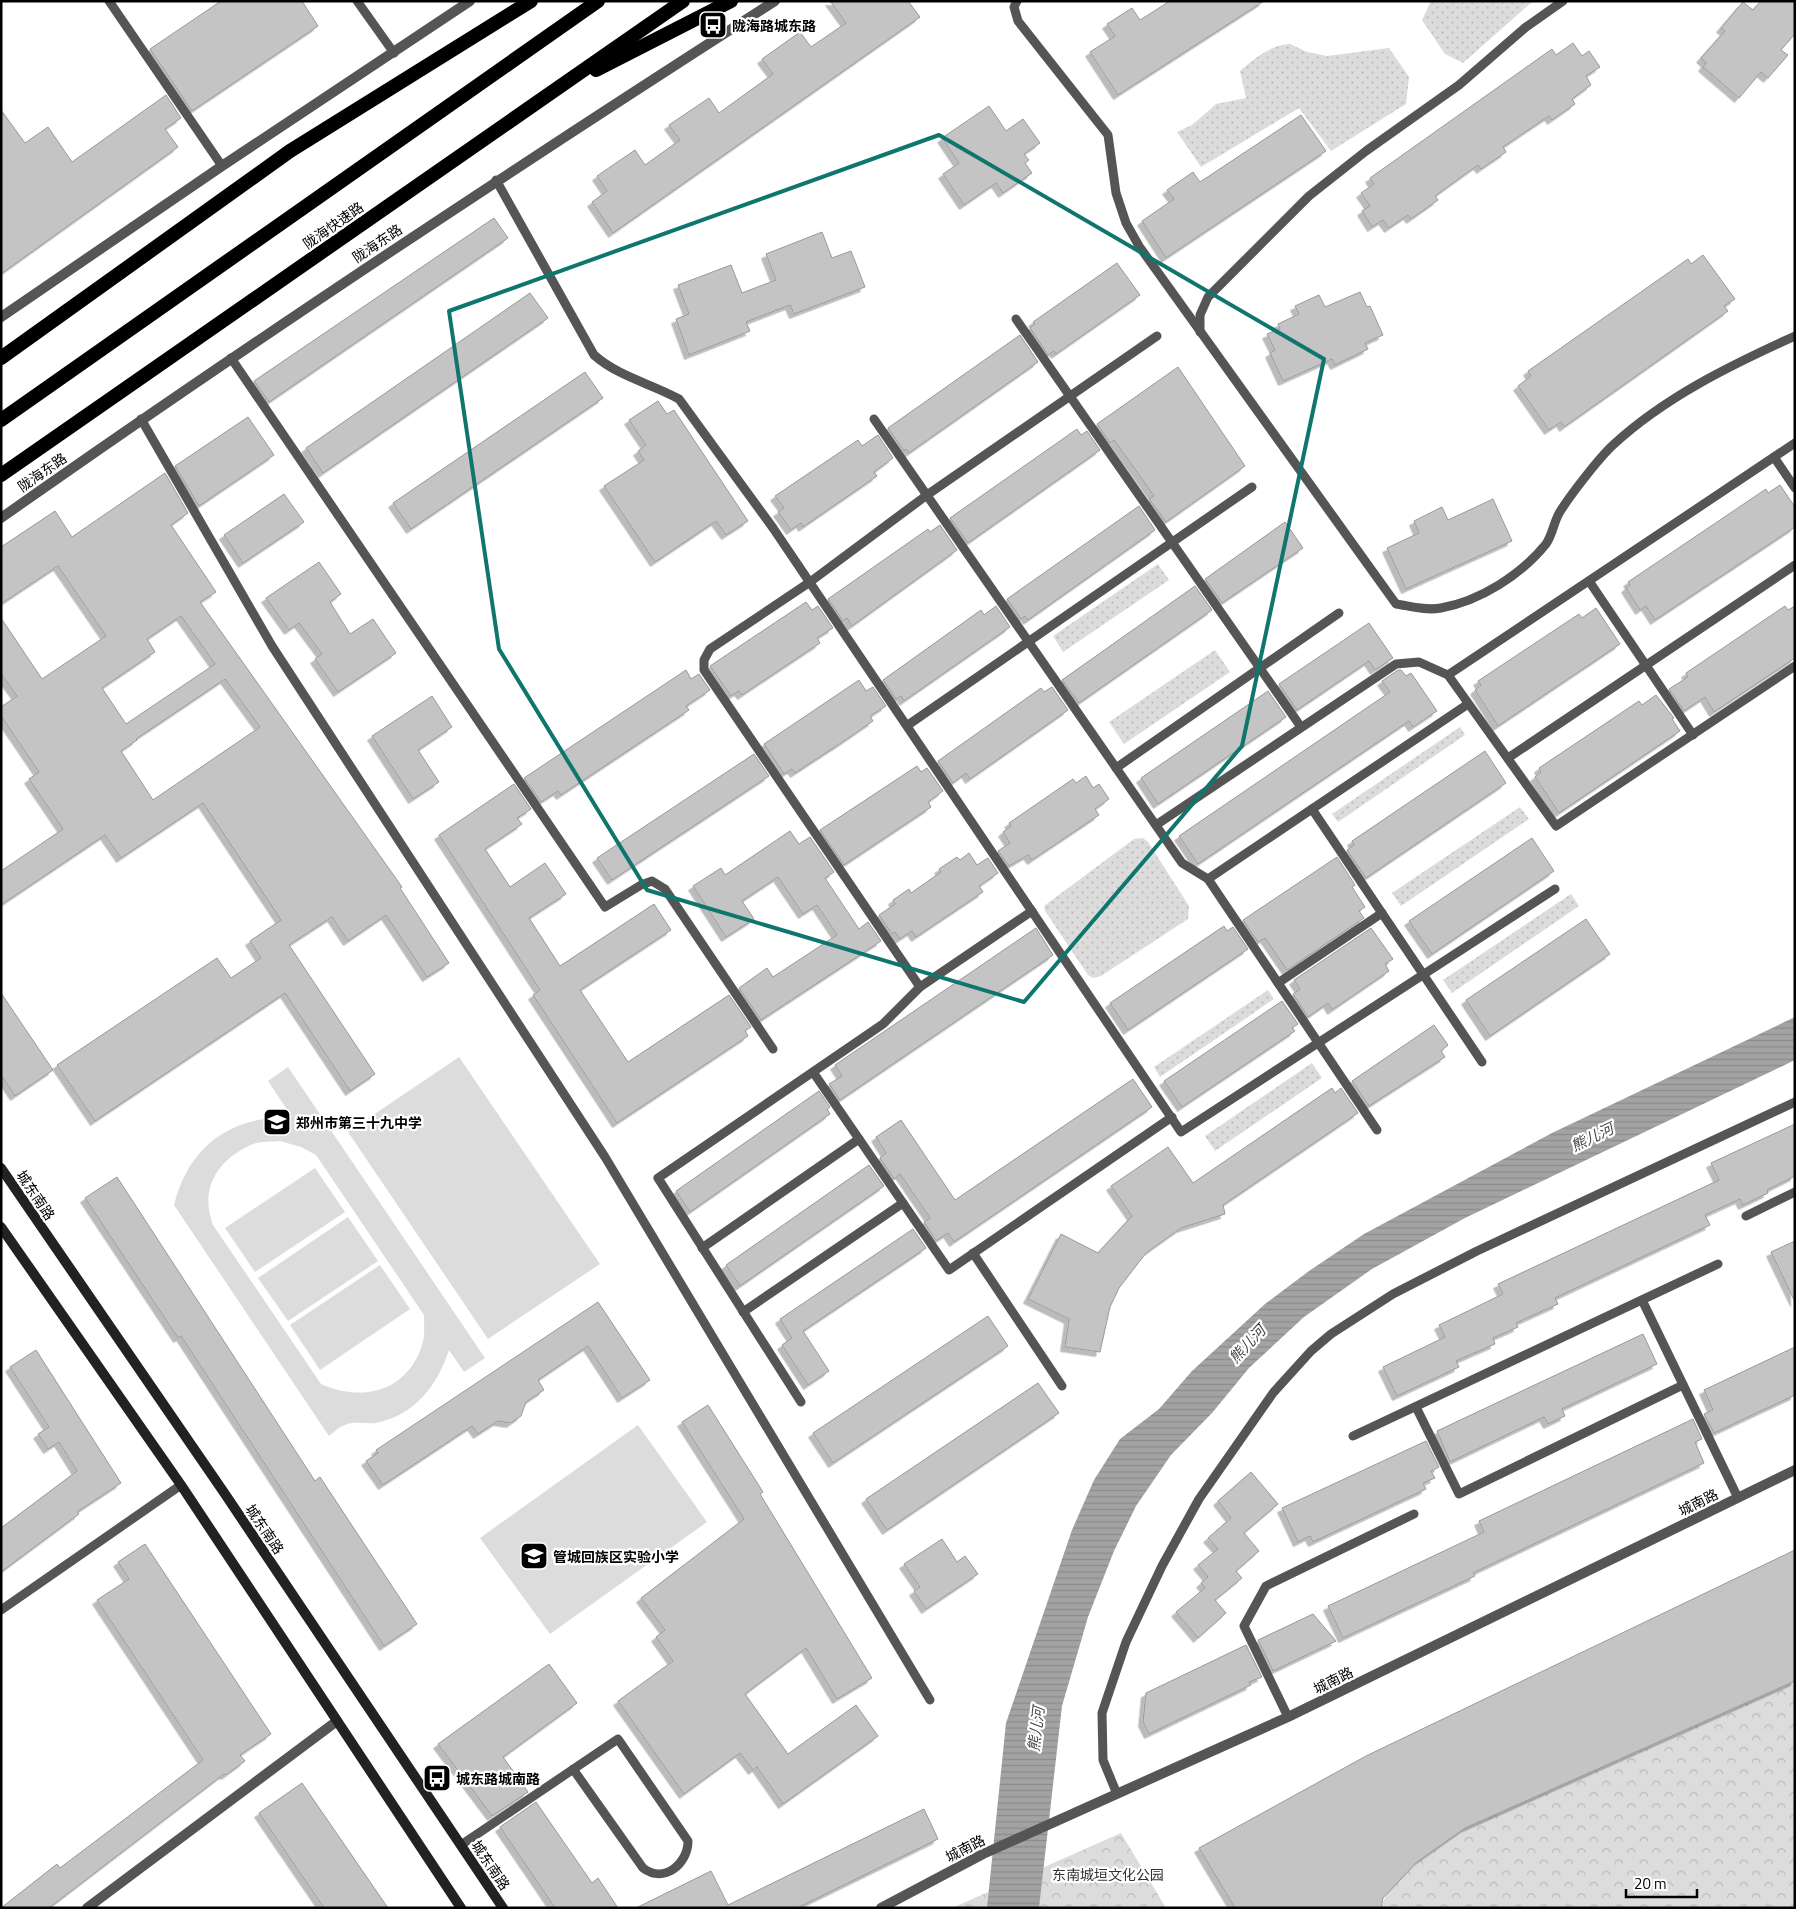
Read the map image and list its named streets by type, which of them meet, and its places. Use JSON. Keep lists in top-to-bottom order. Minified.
{"streets":{"highway":["陇海快速路"],"main road":["城东南路"],"street":["陇海东路","城南路"]},"water":["熊儿河"],"parks":["东南城垣文化公园"],"places":{"bus stop":["陇海路城东路","城东路城南路"],"school or university":["郑州市第三十九中学","管城回族区实验小学"]},"scale_bar":"20 m"}
